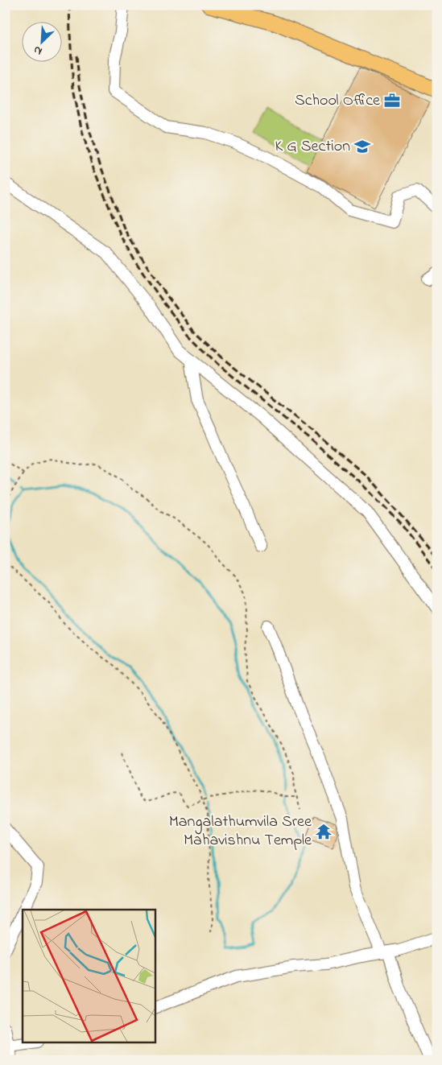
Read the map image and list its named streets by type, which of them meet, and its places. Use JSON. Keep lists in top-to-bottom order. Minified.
{"places":{"office":["School Office"],"school or university":["K G Section"],"temple":["Mangalathumvila Sree Mahavishnu Temple"]},"north":"bottom left"}
